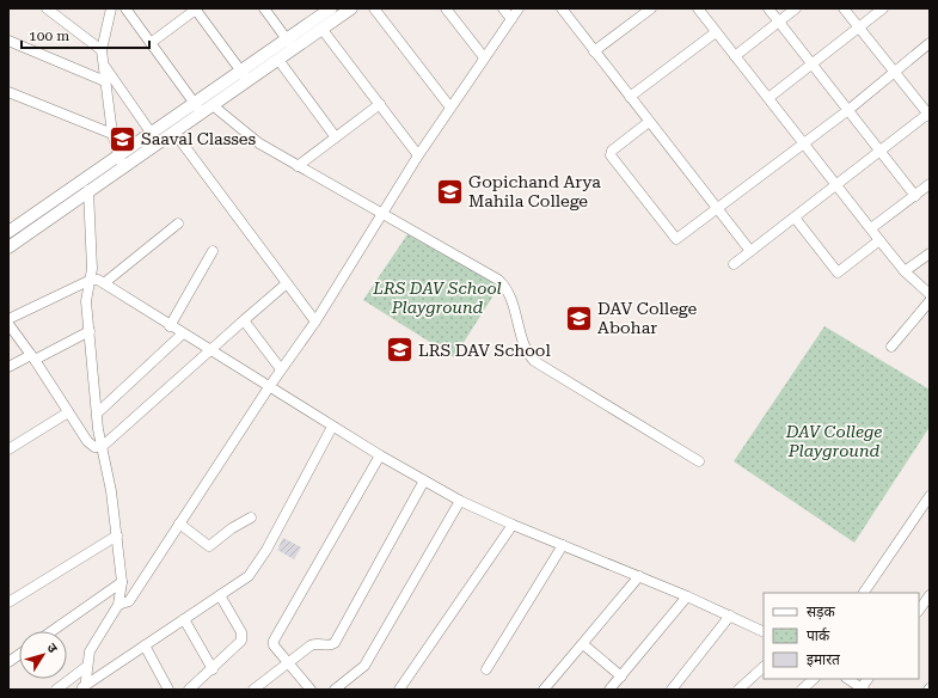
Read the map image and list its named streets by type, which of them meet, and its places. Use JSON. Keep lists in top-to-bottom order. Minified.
{"parks":["LRS DAV School Playground","DAV College Playground"],"places":{"school or university":["Saaval Classes","Gopichand Arya Mahila College","DAV College Abohar","LRS DAV School"]},"legend":["सड़क","पार्क","इमारत"],"scale_bar":"100 m","north":"top right"}
